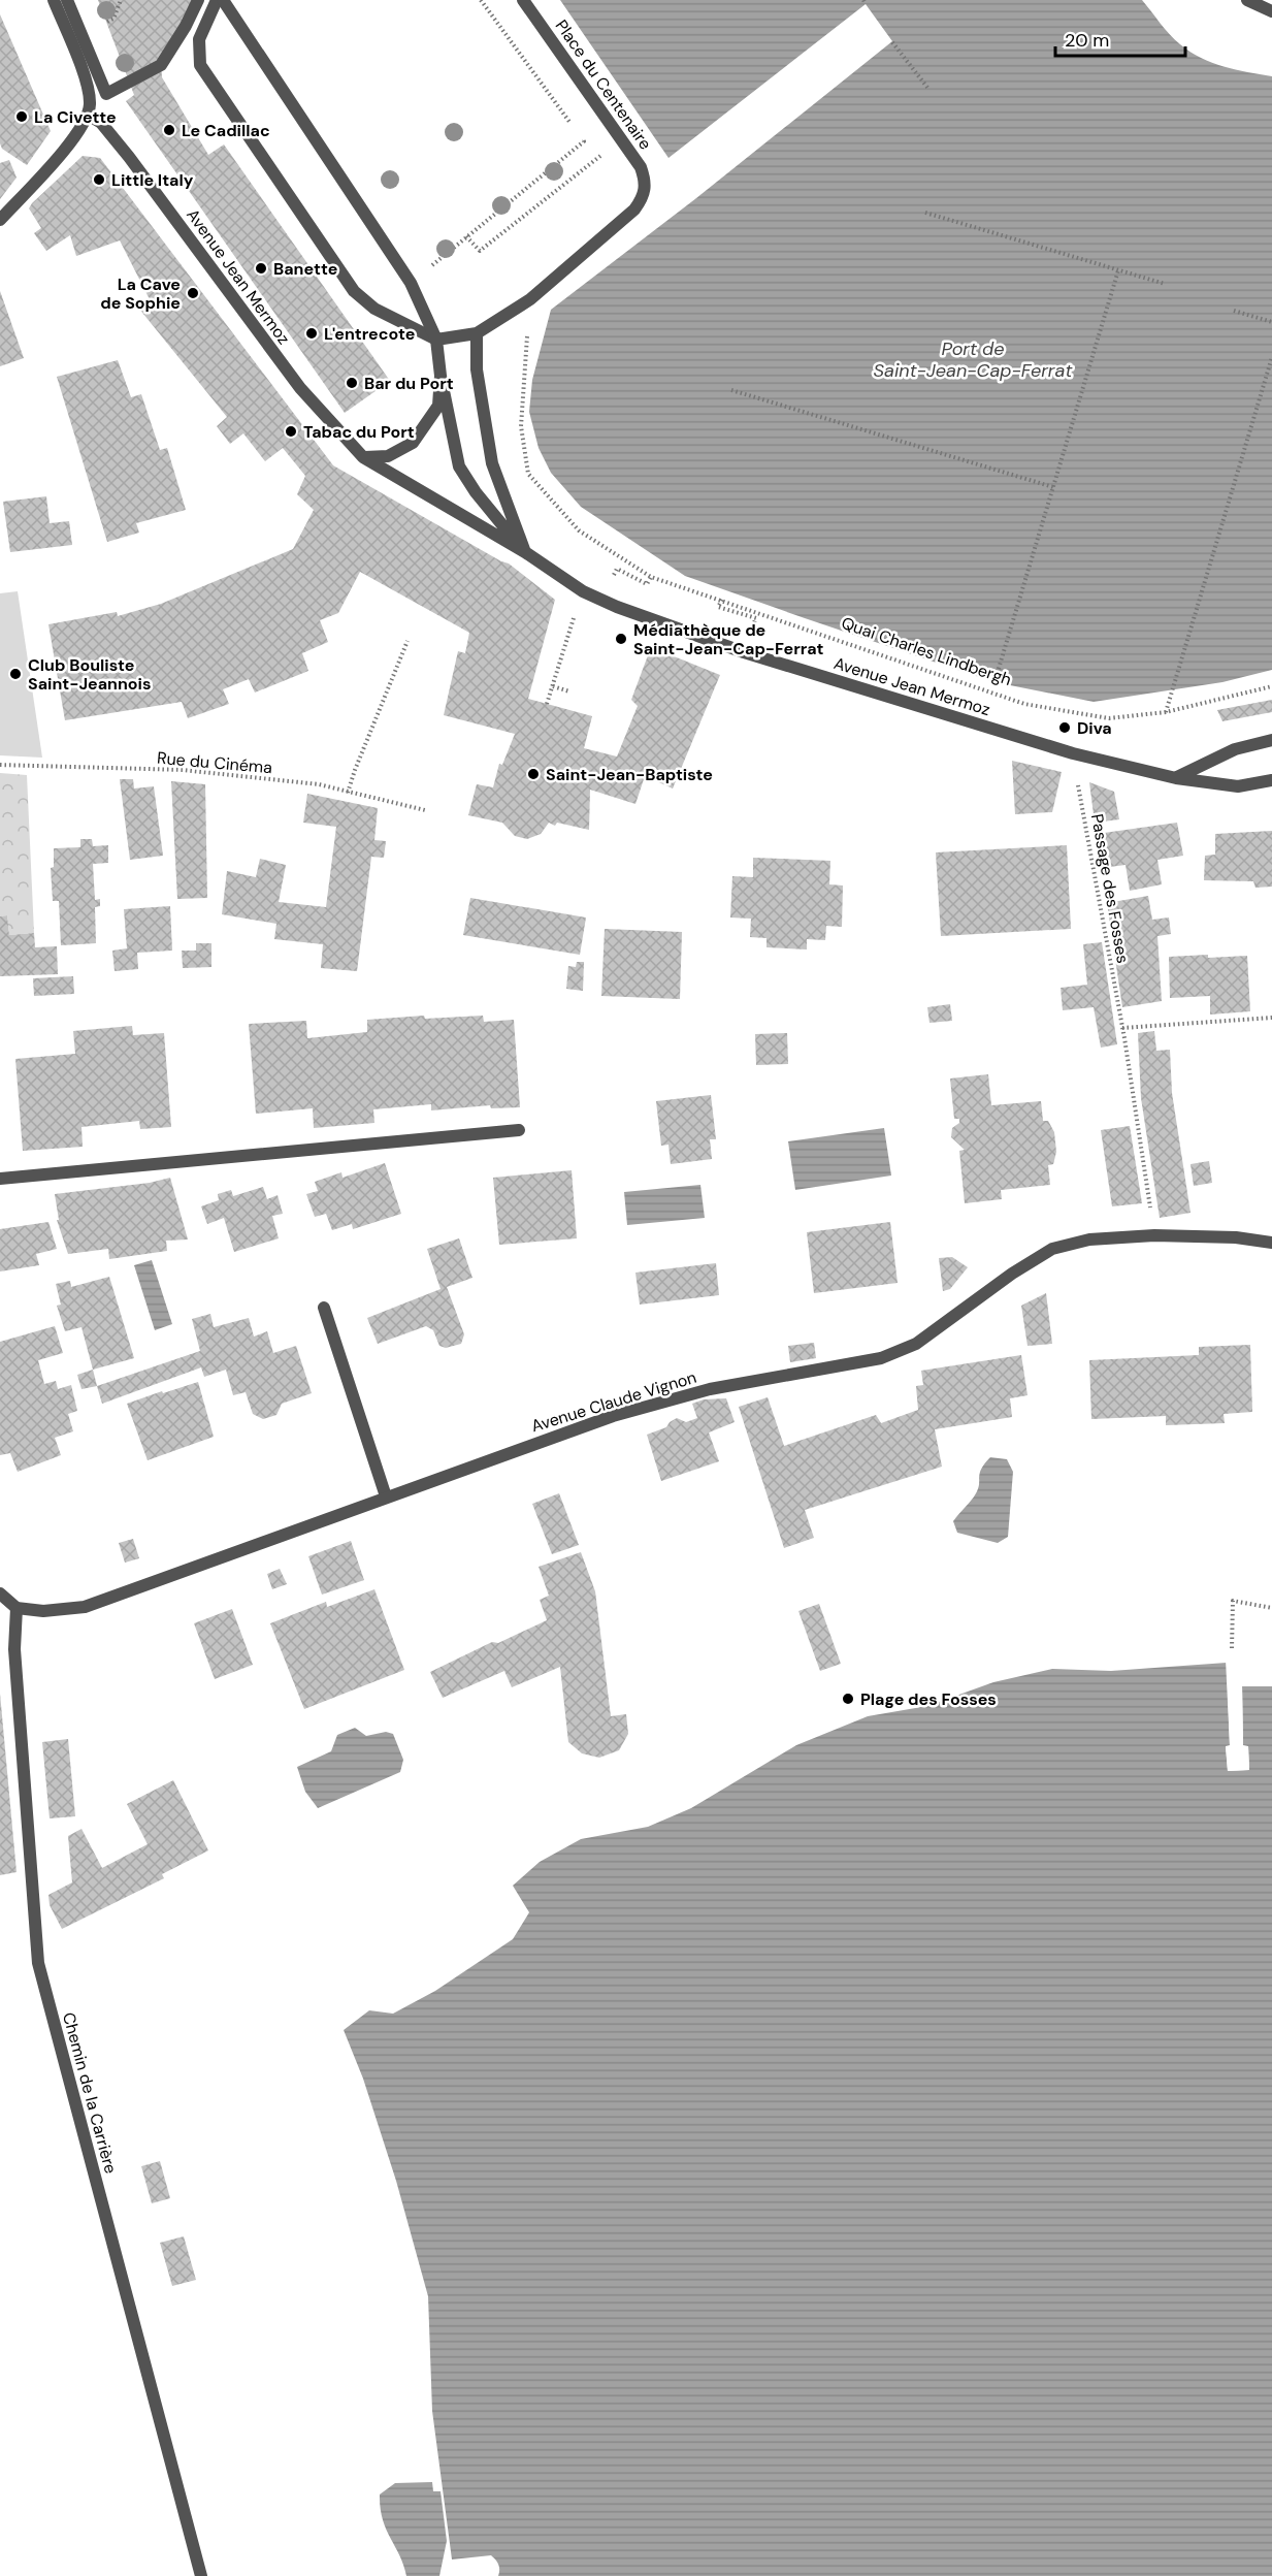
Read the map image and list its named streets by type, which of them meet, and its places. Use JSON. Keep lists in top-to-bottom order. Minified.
{"streets":{"street":["Place du Centenaire","Avenue Jean Mermoz","Avenue Claude Vignon","Chemin de la Carrière"],"path":["Quai Charles Lindbergh","Rue du Cinéma","Passage des Fosses"]},"crossings":[["Place du Centenaire","Avenue Jean Mermoz"],["Place du Centenaire","Quai Charles Lindbergh"],["Avenue Jean Mermoz","Passage des Fosses"],["Passage des Fosses","Avenue Claude Vignon"],["Avenue Claude Vignon","Chemin de la Carrière"]],"water":["Port de Saint-Jean-Cap-Ferrat"],"places":["La Civette","Le Cadillac","Little Italy","Banette","La Cave de Sophie","L'entrecote","Bar du Port","Tabac du Port","Médiathèque de Saint-Jean-Cap-Ferrat","Club Bouliste Saint-Jeannois","Diva","Saint-Jean-Baptiste","Plage des Fosses"],"scale_bar":"20 m"}
